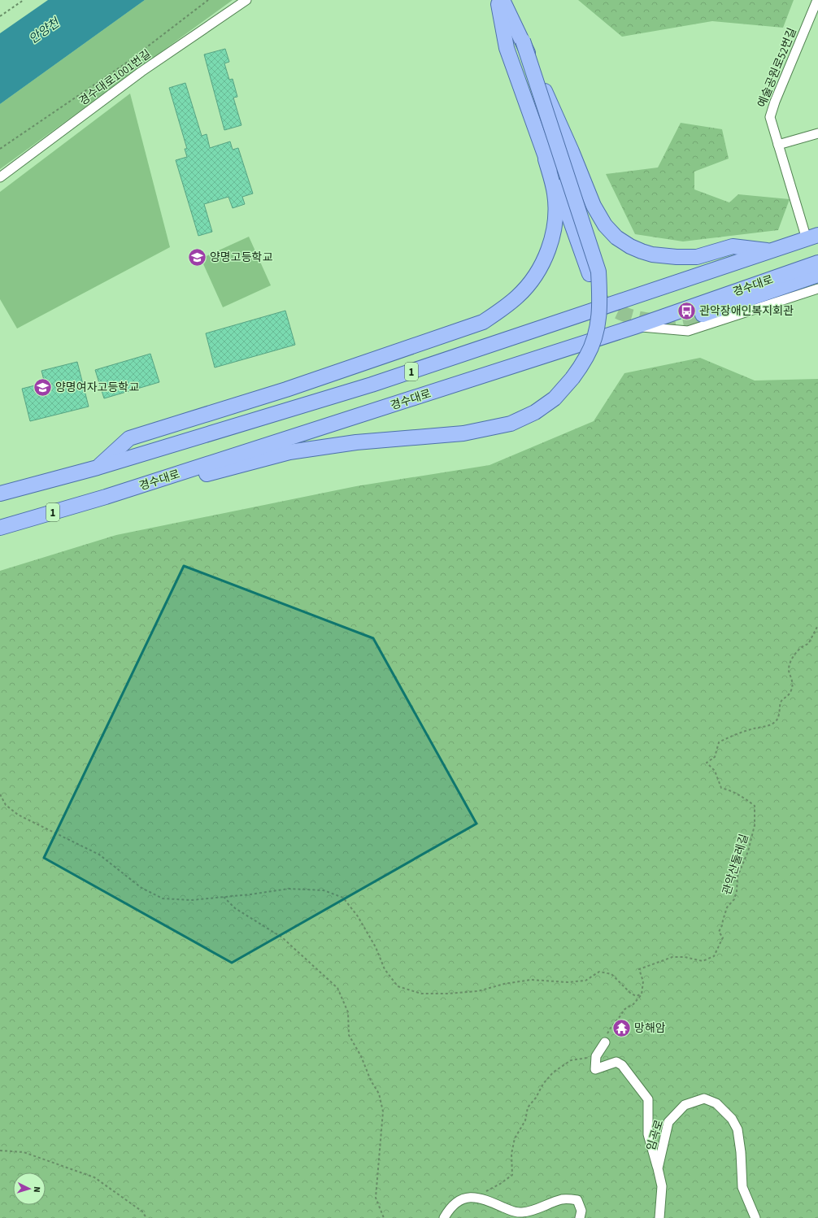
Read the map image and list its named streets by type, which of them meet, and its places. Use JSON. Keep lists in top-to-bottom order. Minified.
{"streets":{"main road":["경수대로","1"],"street":["예술공원로52번길","경수대로1001번길","임곡로"],"path":["관악산둘레길"]},"crossings":[["예술공원로52번길","1"]],"water":["안양천"],"places":{"school or university":["양명고등학교","양명여자고등학교"],"bus stop":["관악장애인복지회관"],"temple":["망해암"]},"north":"right"}
